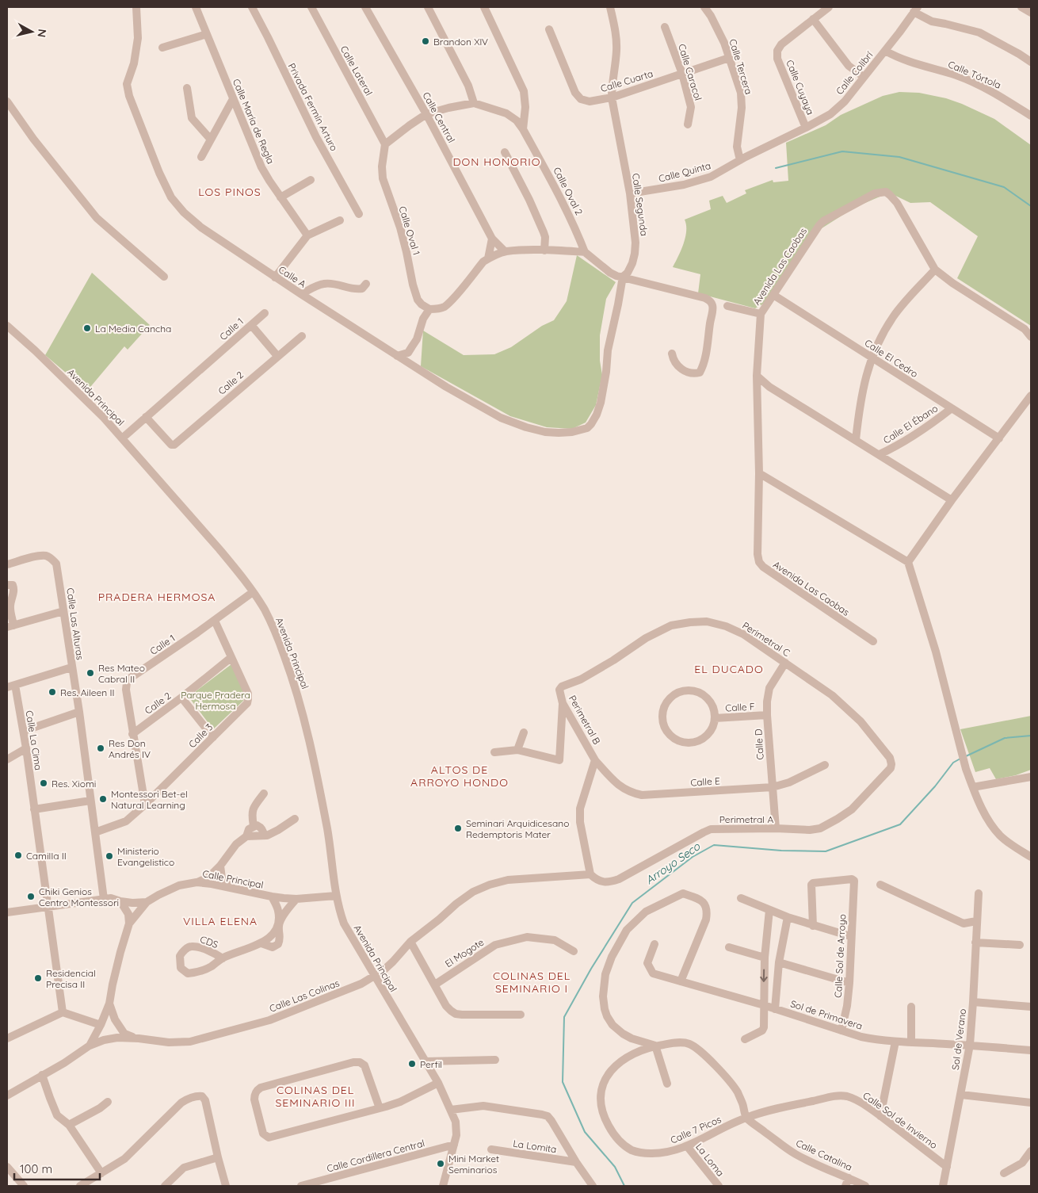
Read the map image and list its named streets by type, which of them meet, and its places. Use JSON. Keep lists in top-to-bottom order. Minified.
{"streets":{"street":["Calle Tercera","Calle Lateral","Calle Caracol","Calle Colibrí","Calle Tórtola","Calle Cuarta","Calle Cuyaya","Privada Fermín Arturo","Calle Central","Calle María de Regla","Calle Quinta","Calle Oval 2","Calle Segunda","Calle Oval 1","Avenida Las Caobas","Calle A","Calle 1","Calle El Cedro","Calle 2","Avenida Principal","Calle El Ébano","Calle Las Alturas","Perimetral C","Calle F","Perimetral B","Calle 3","Calle La Cima","Calle D","Calle E","Perimetral A","Calle Principal","CDS","El Mogote","Calle Sol de Arroyo","Calle Las Colinas","Sol de Primavera","Sol de Verano","Calle Sol de Invierno","Calle 7 Picos","La Lomita","Calle Catalina","Calle Cordillera Central","La Loma"]},"crossings":[["Calle Tercera","Calle Cuarta"],["Calle Tercera","Calle Quinta"],["Calle Lateral","Calle Oval 1"],["Calle Caracol","Calle Cuarta"],["Calle Colibrí","Calle Tórtola"],["Calle Colibrí","Calle Cuyaya"],["Calle Colibrí","Calle Quinta"],["Calle Cuarta","Calle Segunda"],["Calle Central","Calle Oval 2"],["Calle Quinta","Calle Segunda"],["Calle Segunda","Calle A"],["Avenida Las Caobas","Calle El Cedro"],["Calle 1","Calle 2"],["Calle 1","Avenida Principal"],["Calle 1","Calle 3"],["Calle El Cedro","Calle El Ébano"],["Calle 2","Calle 3"],["Avenida Principal","Calle Principal"],["Avenida Principal","Calle Las Colinas"],["Avenida Principal","Calle Cordillera Central"],["Calle Las Alturas","Calle 3"],["Perimetral C","Perimetral B"],["Perimetral C","Calle D"],["Perimetral C","Perimetral A"],["Calle F","Calle D"],["Perimetral B","Calle E"],["Perimetral B","Perimetral A"],["Perimetral B","Calle Las Colinas"],["Calle D","Calle E"],["Calle D","Perimetral A"],["Perimetral A","Calle Las Colinas"],["Calle Principal","Calle Las Colinas"],["Calle Sol de Arroyo","Sol de Primavera"],["Sol de Primavera","Sol de Verano"],["Sol de Verano","Calle Sol de Invierno"],["Calle Sol de Invierno","Calle 7 Picos"],["Calle Sol de Invierno","Calle Catalina"],["Calle Sol de Invierno","La Loma"],["Calle 7 Picos","Calle Catalina"],["Calle 7 Picos","La Loma"],["Calle Catalina","La Loma"]],"districts":["DON HONORIO","LOS PINOS","PRADERA HERMOSA","EL DUCADO","ALTOS DE ARROYO HONDO","VILLA ELENA","COLINAS DEL SEMINARIO I","COLINAS DEL SEMINARIO III"],"water":["Arroyo Seco"],"parks":["Parque Pradera Hermosa"],"places":["Brandon XlV","La Media Cancha","Res Mateo Cabral II","Res. Aileen II","Res Don Andrés IV","Res. Xiomi","Montessori Bet-el Natural Learning","Seminari Arquidicesano Redemptoris Mater","Camilla II","Ministerio Evangelistico","Chiki Genios Centro Montessori","Residencial Precisa II","Perfil","Mini Market Seminarios"],"scale_bar":"100 m","north":"right"}
